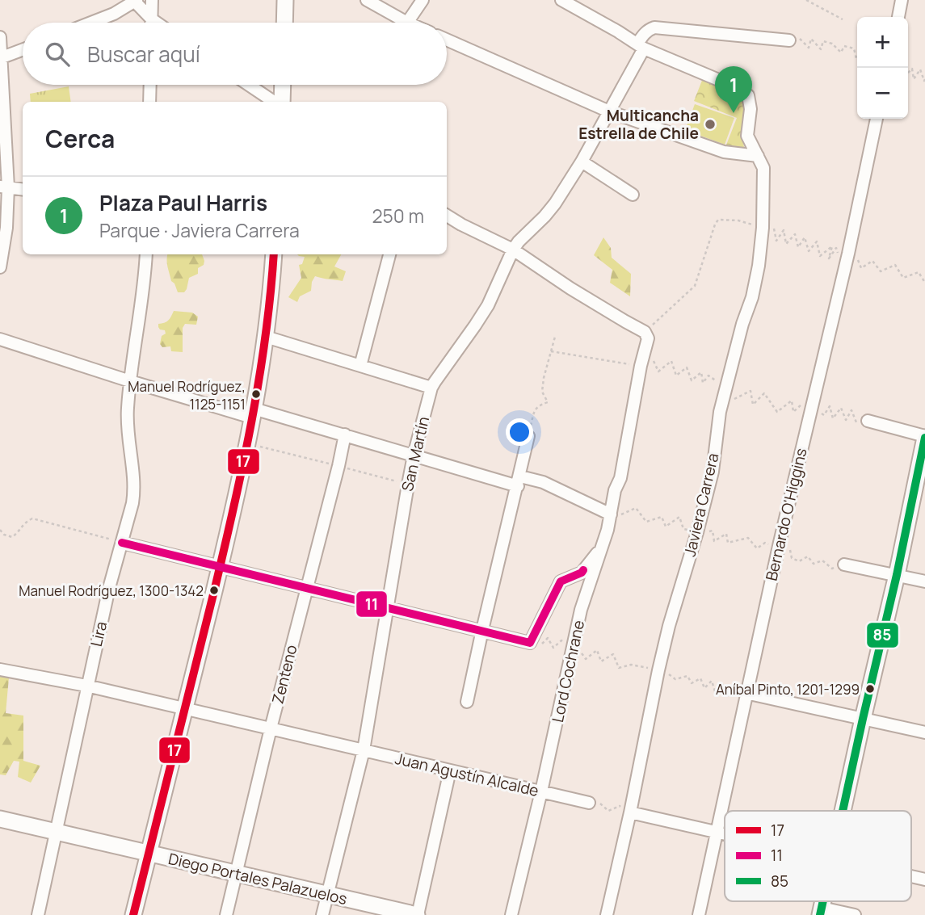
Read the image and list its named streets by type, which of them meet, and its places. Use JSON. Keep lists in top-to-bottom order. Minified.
{"streets":{"main road":["Diego Portales Palazuelos"],"street":["San Martín","Javiera Carrera","Bernardo O'Higgins","Lira","Lord Cochrane","Zenteno","Juan Agustín Alcalde"]},"crossings":[["San Martín","Javiera Carrera"],["San Martín","Juan Agustín Alcalde"],["San Martín","Diego Portales Palazuelos"],["Lira","Juan Agustín Alcalde"],["Lira","Diego Portales Palazuelos"],["Lord Cochrane","Juan Agustín Alcalde"],["Zenteno","Juan Agustín Alcalde"],["Zenteno","Diego Portales Palazuelos"]],"places":["Multicancha Estrella de Chile","Manuel Rodríguez, 1125-1151","Manuel Rodríguez, 1300-1342","Aníbal Pinto, 1201-1299"],"lines":["transit line 17","transit line 85","transit line 11"],"legend":["17","11","85"],"page":{"map_buttons":["+","−"],"search":"Buscar aquí","pins":"1","heading":"Cerca","list":[{"mark":"1","name":"Plaza Paul Harris","note":"Parque · Javiera Carrera","value":"250 m"}]}}
